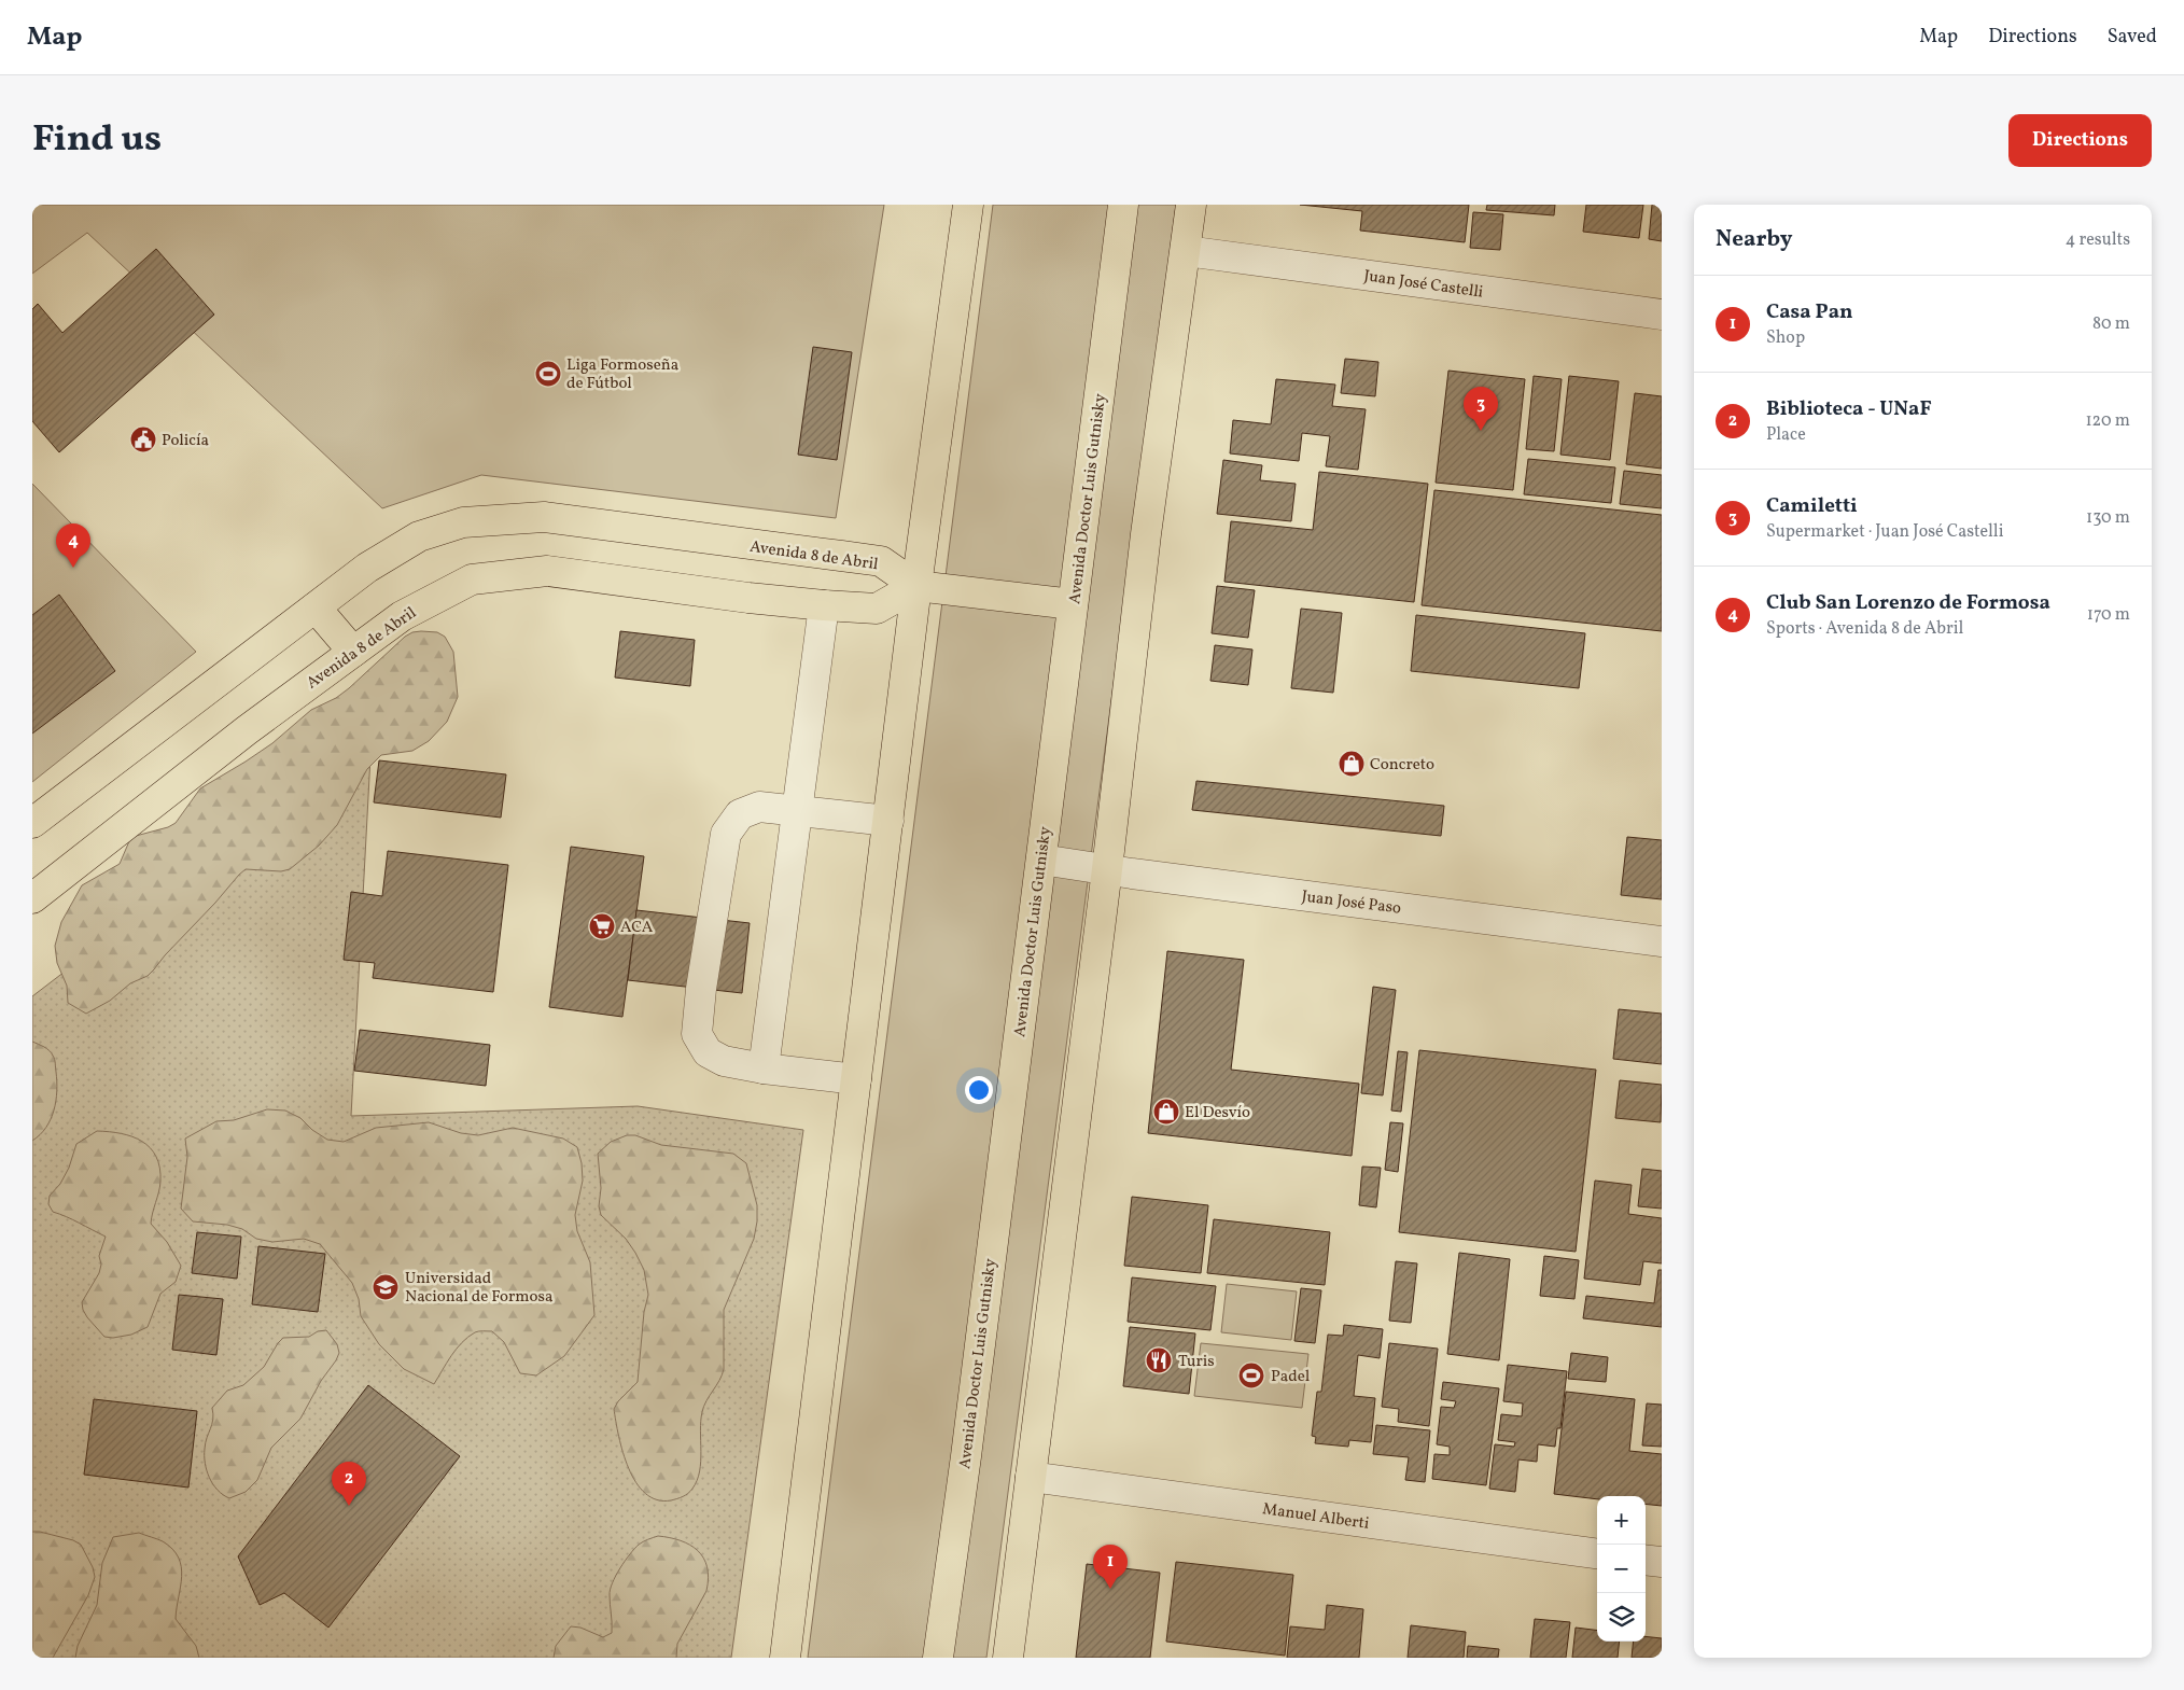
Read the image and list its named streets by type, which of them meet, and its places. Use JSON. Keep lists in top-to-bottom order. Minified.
{"streets":{"main road":["Avenida Doctor Luis Gutnisky","Avenida 8 de Abril"],"street":["Juan José Castelli","Juan José Paso","Manuel Alberti"]},"crossings":[["Avenida Doctor Luis Gutnisky","Juan José Paso"]],"places":{"sports":["Liga Formoseña de Fútbol","Padel"],"public building":["Policía"],"shop":["Concreto","El Desvío"],"supermarket":["ACA"],"school or university":["Universidad Nacional de Formosa"],"restaurant":["Turis"]},"page":{"header":"Map","nav":["Map","Directions","Saved"],"title":"Find us","buttons":"Directions","heading":["Nearby","4 results"],"list":[{"mark":"1","name":"Casa Pan","note":"Shop","value":"80 m"},{"mark":"2","name":"Biblioteca - UNaF","note":"Place","value":"120 m"},{"mark":"3","name":"Camiletti","note":"Supermarket · Juan José Castelli","value":"130 m"},{"mark":"4","name":"Club San Lorenzo de Formosa","note":"Sports · Avenida 8 de Abril","value":"170 m"}],"pins":["3","4","2","1"],"map_buttons":["+","−"]}}
